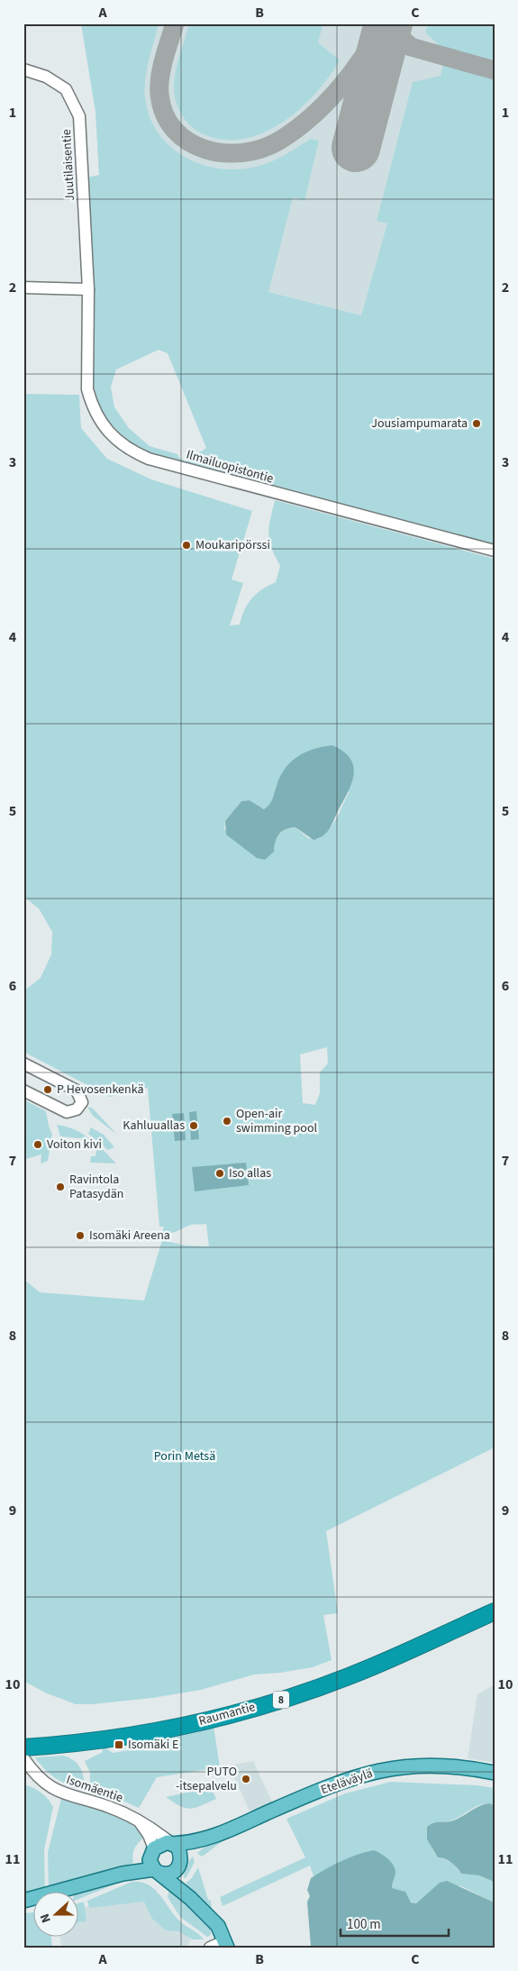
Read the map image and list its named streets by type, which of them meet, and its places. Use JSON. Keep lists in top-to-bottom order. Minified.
{"streets":{"highway":["8","Raumantie"],"main road":["Eteläväylä"],"street":["Juutilaisentie","Ilmailuopistontie","Isomäentie"]},"crossings":[["Juutilaisentie","Ilmailuopistontie"],["Eteläväylä","Isomäentie"]],"parks":["Porin Metsä"],"places":{"other":["Jousiampumarata","Moukaripörssi","P Hevosenkenkä","Open-air swimming pool","Kahluuallas","Voiton kivi","Iso allas","Ravintola Patasydän","Isomäki Areena","PUTO -itsepalvelu"],"transit":["Isomäki E"]},"scale_bar":"100 m","north":"left","grid":{"columns":["A","B","C"],"rows":["1","2","3","4","5","6","7","8","9","10","11"]}}
